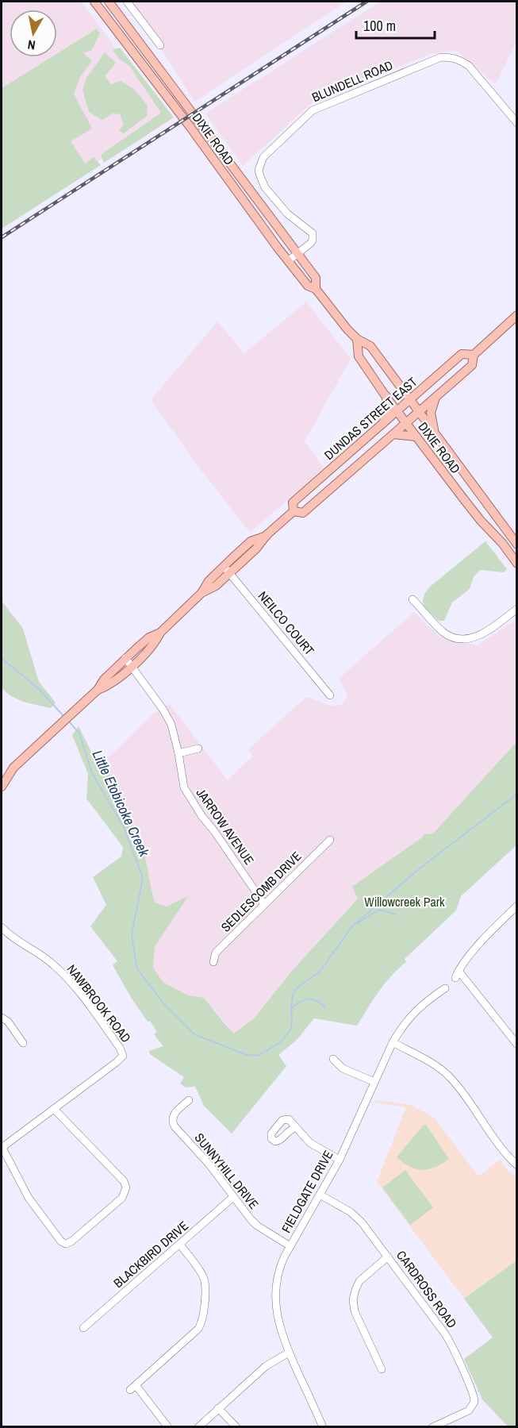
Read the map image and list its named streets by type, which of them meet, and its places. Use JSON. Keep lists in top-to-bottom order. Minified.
{"streets":{"main road":["DIXIE ROAD","DUNDAS STREET EAST"],"street":["BLUNDELL ROAD","NEILCO COURT","JARROW AVENUE","SEDLESCOMB DRIVE","NAWBROOK ROAD","SUNNYHILL DRIVE","FIELDGATE DRIVE","BLACKBIRD DRIVE","CARDROSS ROAD"]},"crossings":[["BLUNDELL ROAD","DIXIE ROAD"],["DIXIE ROAD","DUNDAS STREET EAST"],["DUNDAS STREET EAST","NEILCO COURT"],["DUNDAS STREET EAST","JARROW AVENUE"],["JARROW AVENUE","SEDLESCOMB DRIVE"],["SUNNYHILL DRIVE","FIELDGATE DRIVE"],["SUNNYHILL DRIVE","BLACKBIRD DRIVE"],["FIELDGATE DRIVE","CARDROSS ROAD"]],"water":["Little Etobicoke Creek"],"parks":["Willowcreek Park"],"scale_bar":"100 m","north":"bottom"}
